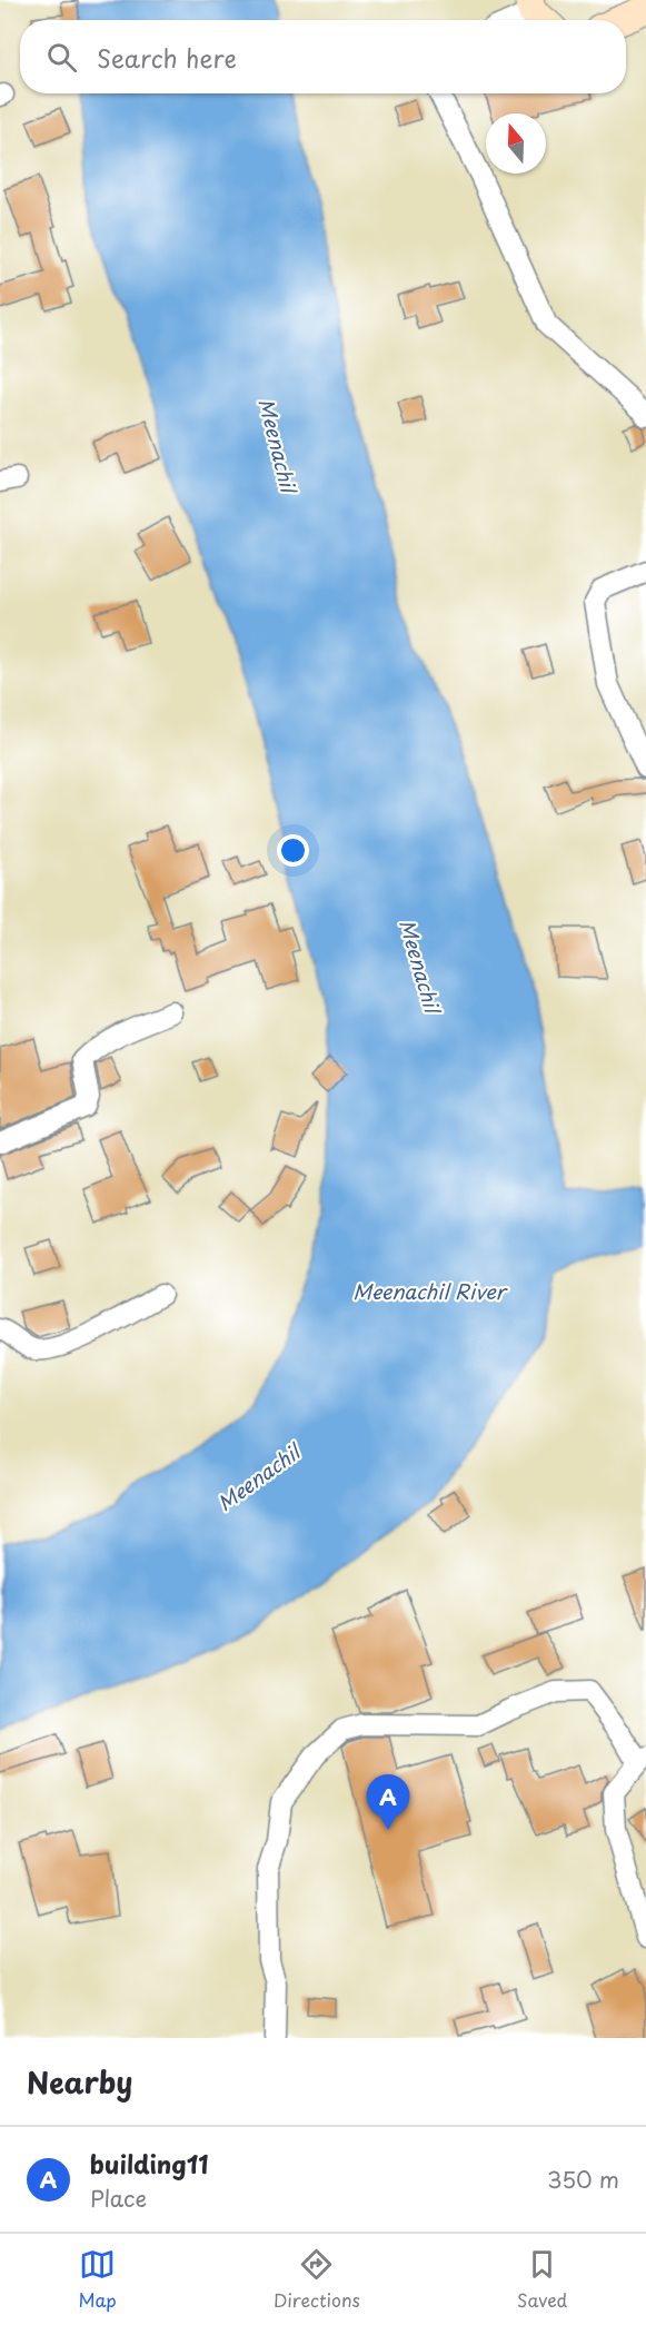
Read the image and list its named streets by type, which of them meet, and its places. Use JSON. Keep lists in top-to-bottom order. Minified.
{"water":["Meenachil","Meenachil River"],"north":"top","page":{"search":"Search here","pins":"A","heading":"Nearby","list":[{"mark":"A","name":"building11","note":"Place","value":"350 m"}],"nav":["Map","Directions","Saved"]}}
